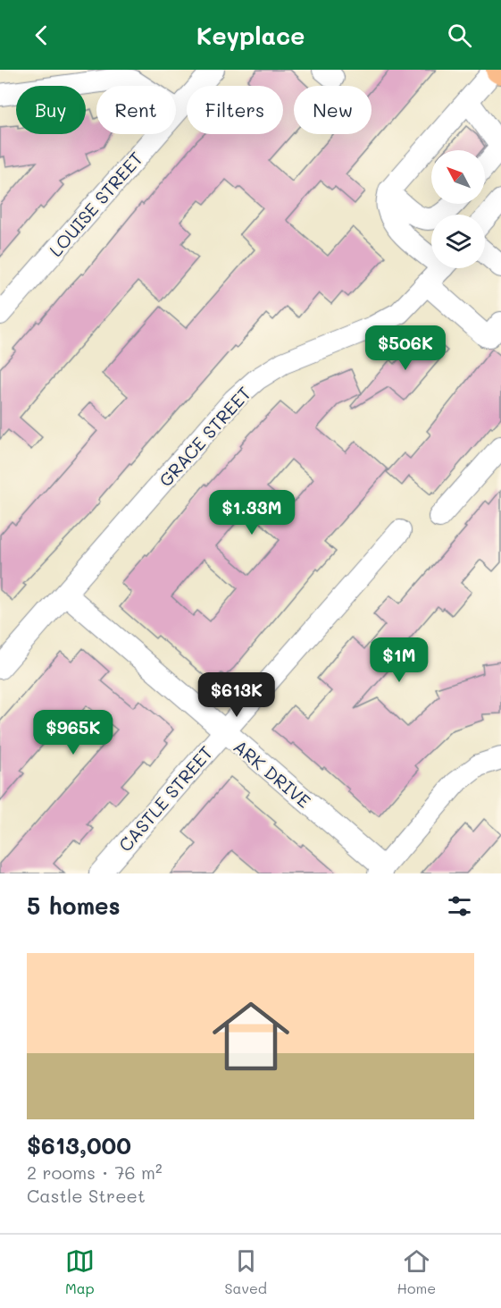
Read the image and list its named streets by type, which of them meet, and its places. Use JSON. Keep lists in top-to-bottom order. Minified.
{"streets":{"street":["LOUISE STREET","GRACE STREET","ARK DRIVE","CASTLE STREET"]},"crossings":[["GRACE STREET","ARK DRIVE"],["ARK DRIVE","CASTLE STREET"]],"north":"top left","page":{"header":"Keyplace","chip":["Buy","Rent","Filters","New"],"price":["$506K","$1.33M","$1M","$613K","$965K"],"heading":"5 homes","list":[{"name":"$613,000","note":"2 rooms · 76 m² · Castle Street"}],"tabs":["Map","Saved","Home"]}}
